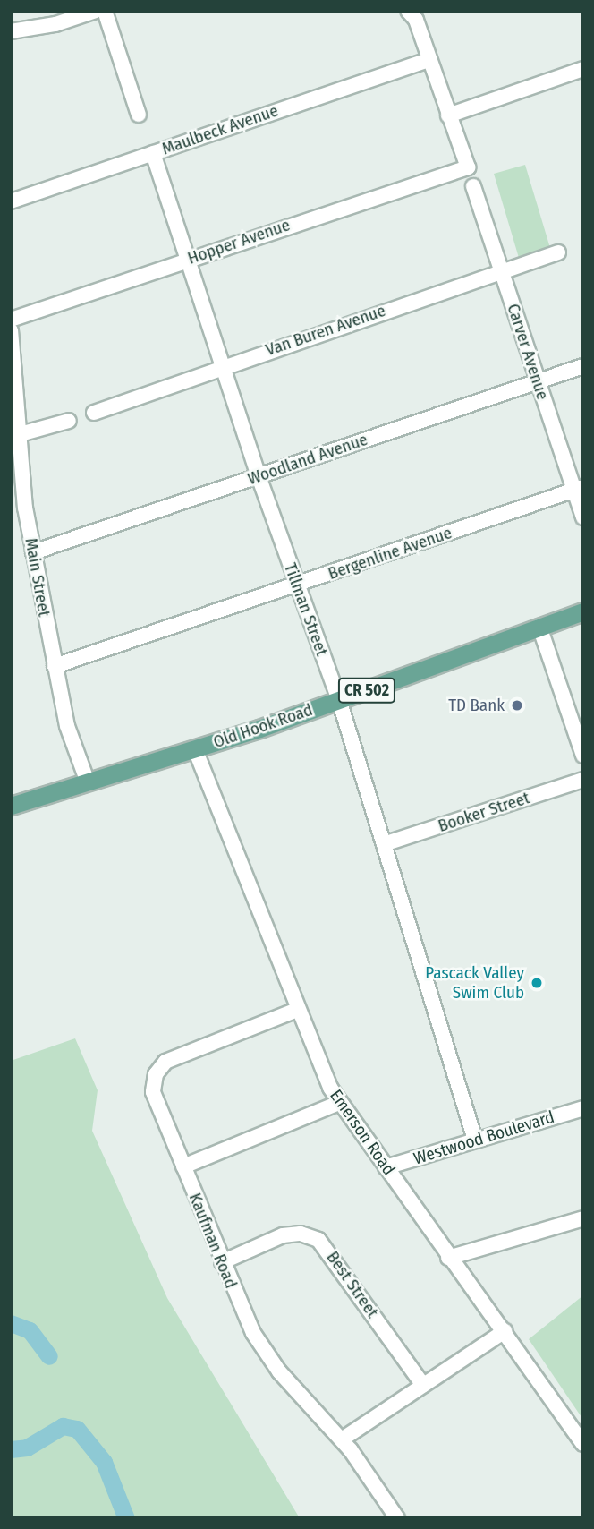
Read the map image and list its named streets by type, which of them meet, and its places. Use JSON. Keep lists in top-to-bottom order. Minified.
{"streets":{"main road":["CR 502","Old Hook Road"],"street":["Maulbeck Avenue","Hopper Avenue","Van Buren Avenue","Carver Avenue","Woodland Avenue","Bergenline Avenue","Main Street","Tillman Street","Booker Street","Emerson Road","Westwood Boulevard","Kaufman Road","Best Street"]},"crossings":[["Maulbeck Avenue","Tillman Street"],["Hopper Avenue","Tillman Street"],["Van Buren Avenue","Carver Avenue"],["Van Buren Avenue","Tillman Street"],["Carver Avenue","Woodland Avenue"],["Carver Avenue","Bergenline Avenue"],["Woodland Avenue","Main Street"],["Woodland Avenue","Tillman Street"],["Bergenline Avenue","Main Street"],["Bergenline Avenue","Tillman Street"],["Main Street","Old Hook Road"],["Tillman Street","Old Hook Road"],["Tillman Street","Booker Street"],["Tillman Street","Westwood Boulevard"],["Old Hook Road","Emerson Road"],["Emerson Road","Westwood Boulevard"],["Emerson Road","Kaufman Road"],["Kaufman Road","Best Street"]],"places":["TD Bank","Pascack Valley Swim Club"]}
